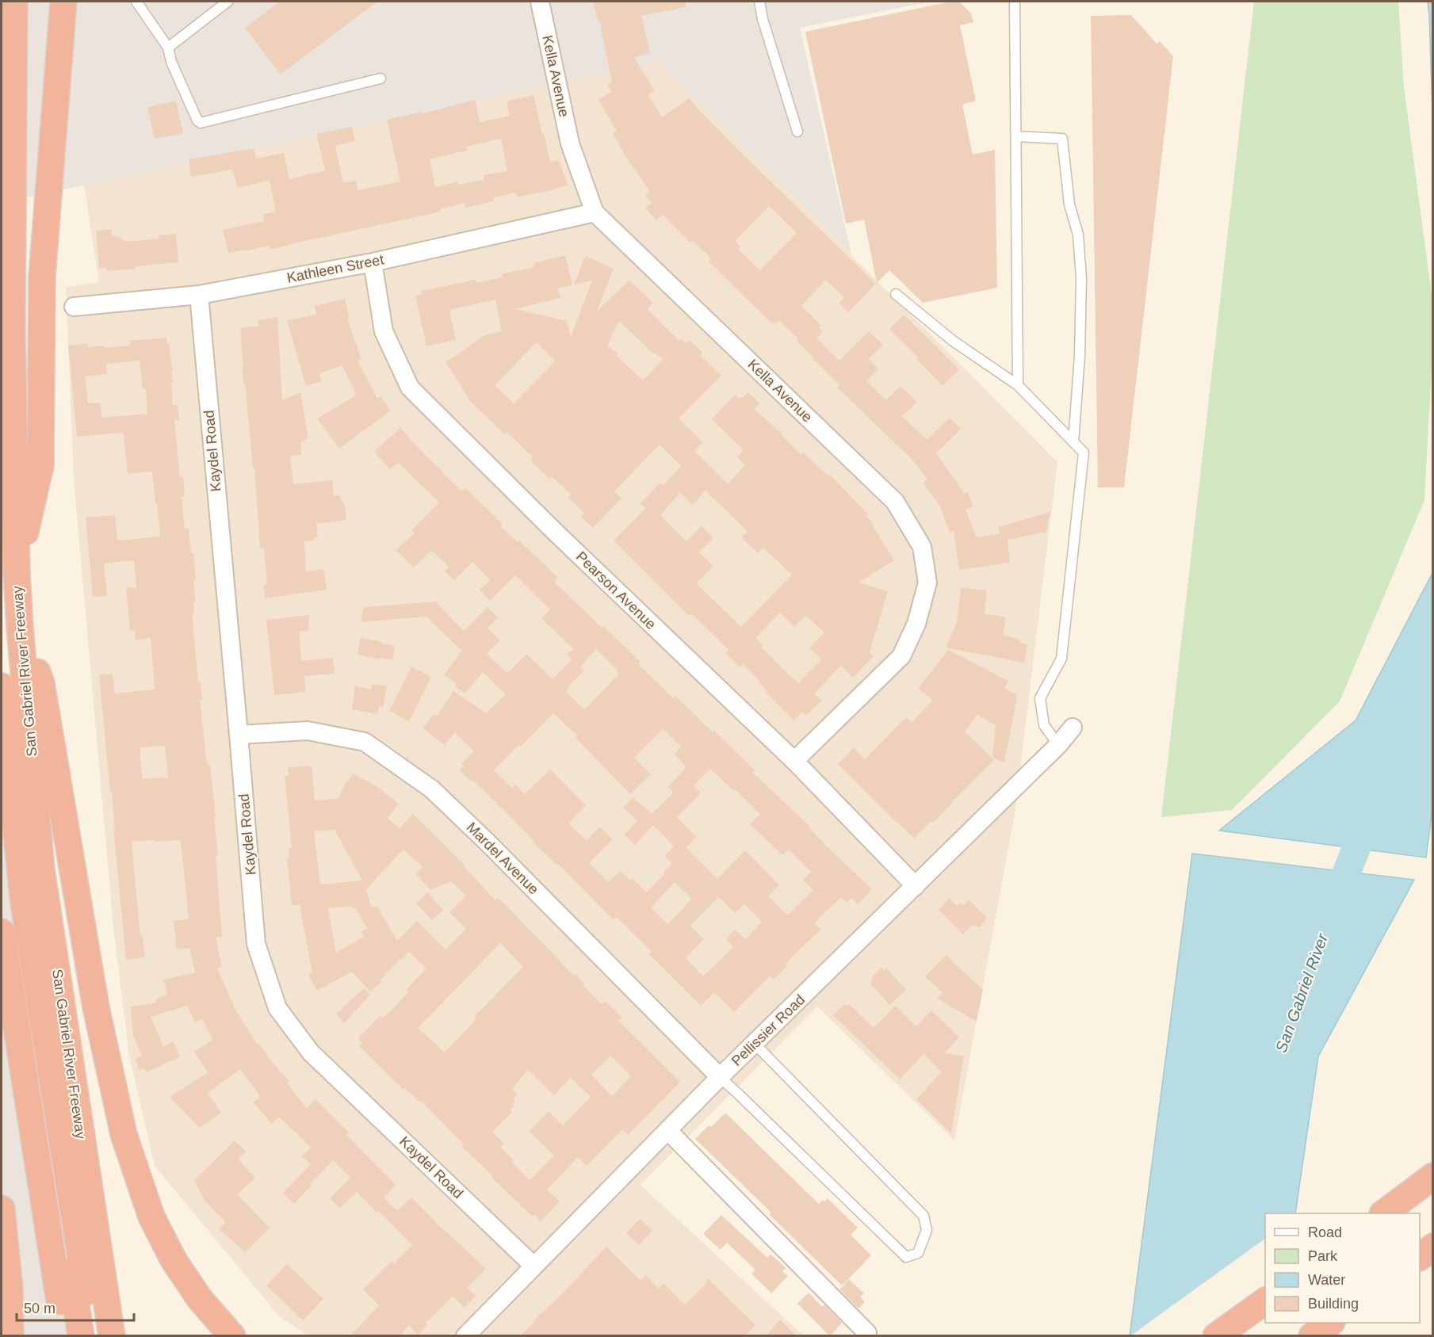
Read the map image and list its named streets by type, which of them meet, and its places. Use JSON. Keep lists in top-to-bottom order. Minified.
{"streets":{"highway":["San Gabriel River Freeway"],"street":["Kella Avenue","Kathleen Street","Kaydel Road","Pearson Avenue","Mardel Avenue","Pellissier Road"]},"crossings":[["Kella Avenue","Kathleen Street"],["Kella Avenue","Pearson Avenue"],["Kathleen Street","Kaydel Road"],["Kathleen Street","Pearson Avenue"],["Kaydel Road","Mardel Avenue"],["Kaydel Road","Pellissier Road"],["Pearson Avenue","Pellissier Road"],["Mardel Avenue","Pellissier Road"]],"water":["San Gabriel River"],"legend":["Road","Park","Water","Building"],"scale_bar":"50 m"}
